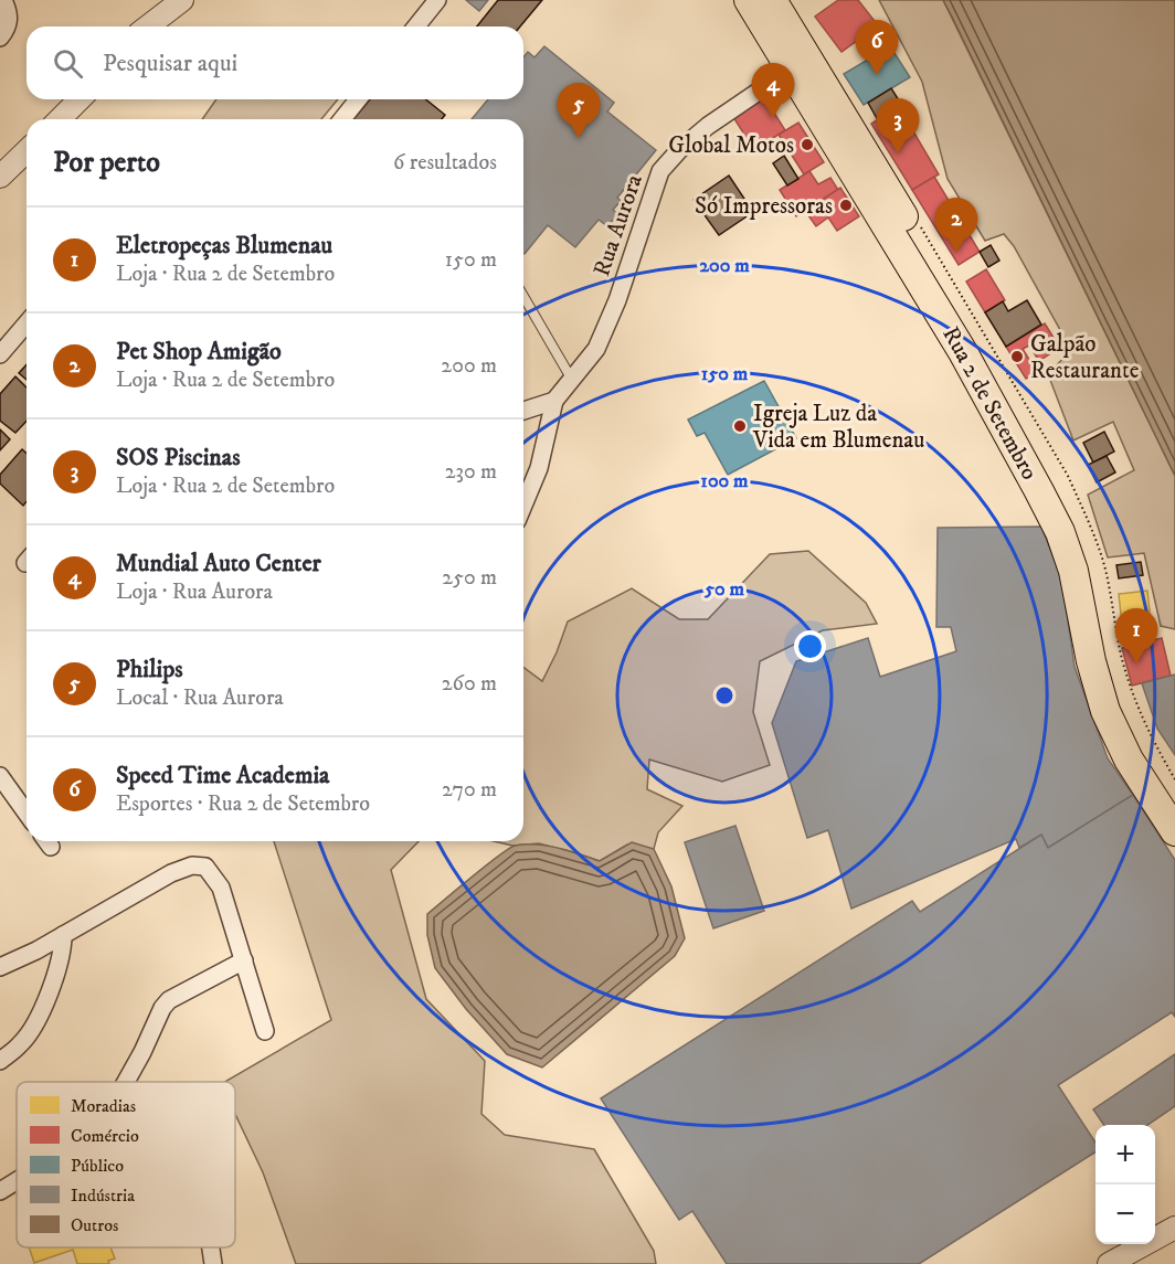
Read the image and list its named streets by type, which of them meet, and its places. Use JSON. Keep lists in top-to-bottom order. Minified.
{"streets":{"main road":["Rua 2 de Setembro"],"street":["Rua Aurora"]},"crossings":[["Rua Aurora","Rua 2 de Setembro"]],"places":["Global Motos","Só Impressoras","Galpão Restaurante","Igreja Luz da Vida em Blumenau"],"legend":["Moradias","Comércio","Público","Indústria","Outros"],"page":{"pins":["6","4","5","3","2","1"],"search":"Pesquisar aqui","heading":["Por perto","6 resultados"],"list":[{"mark":"1","name":"Eletropeças Blumenau","note":"Loja · Rua 2 de Setembro","value":"150 m"},{"mark":"2","name":"Pet Shop Amigão","note":"Loja · Rua 2 de Setembro","value":"200 m"},{"mark":"3","name":"SOS Piscinas","note":"Loja · Rua 2 de Setembro","value":"230 m"},{"mark":"4","name":"Mundial Auto Center","note":"Loja · Rua Aurora","value":"250 m"},{"mark":"5","name":"Philips","note":"Local · Rua Aurora","value":"260 m"},{"mark":"6","name":"Speed Time Academia","note":"Esportes · Rua 2 de Setembro","value":"270 m"}],"map_buttons":["+","−"]},"rings":["200 m","150 m","100 m","50 m"]}
